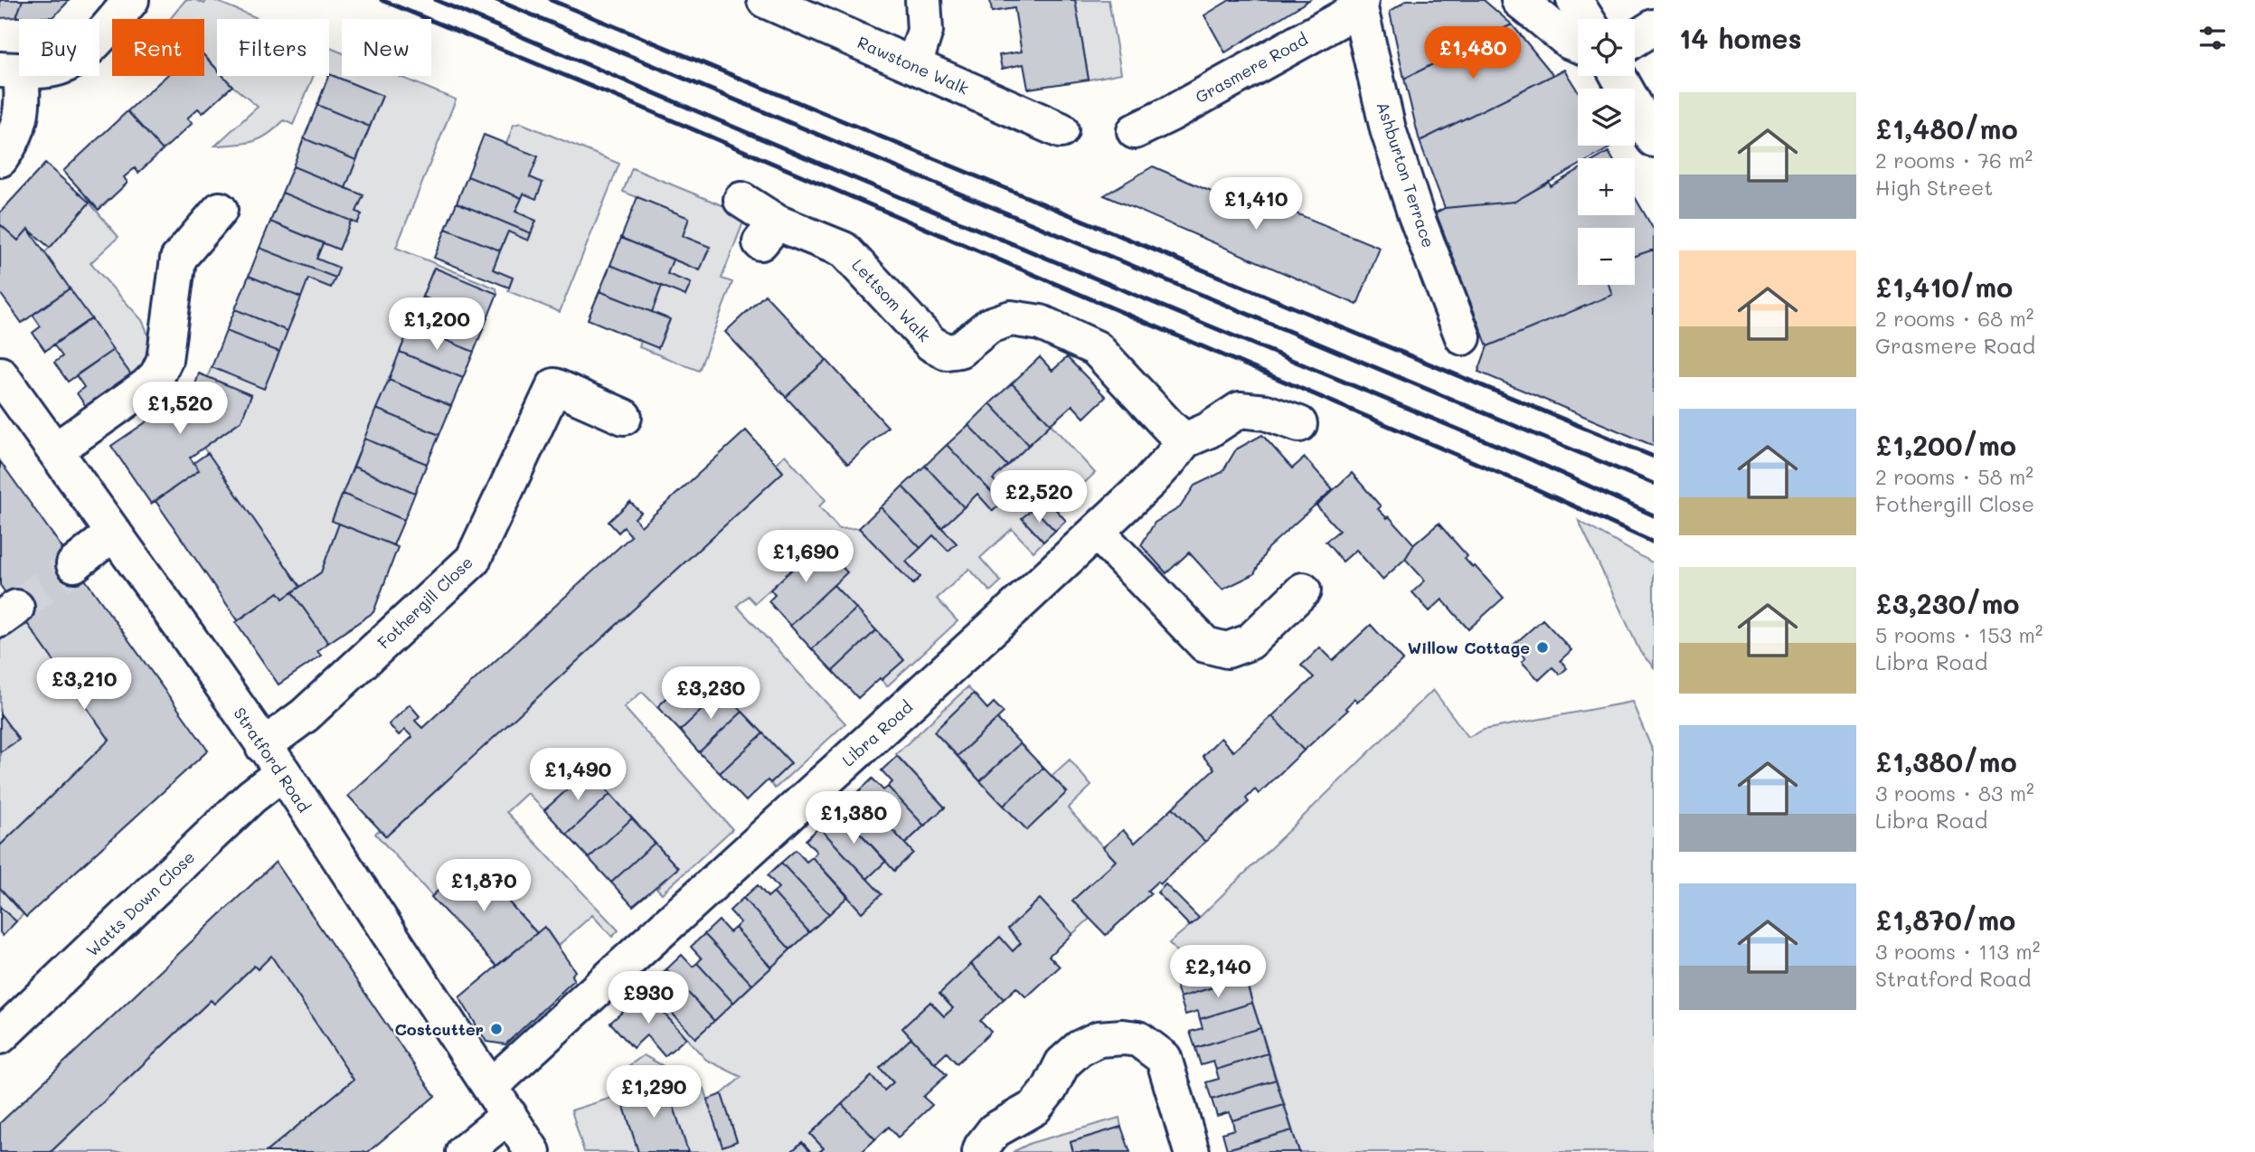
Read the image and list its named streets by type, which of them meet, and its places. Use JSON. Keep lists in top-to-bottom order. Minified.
{"streets":{"street":["Rawstone Walk","Grasmere Road","Ashburton Terrace","Lettsom Walk","Fothergill Close","Libra Road","Stratford Road","Watts Down Close"]},"crossings":[["Grasmere Road","Ashburton Terrace"],["Lettsom Walk","Libra Road"],["Fothergill Close","Stratford Road"],["Fothergill Close","Watts Down Close"],["Libra Road","Stratford Road"],["Stratford Road","Watts Down Close"]],"places":["Willow Cottage","Costcutter"],"page":{"heading":"14 homes","map_buttons":["+","−"],"chip":["Buy","Rent","Filters","New"],"price":["£1,480","£1,410","£1,200","£1,520","£2,520","£1,690","£3,210","£3,230","£1,490","£1,380","£1,870","£2,140","£930","£1,290"],"list":[{"name":"£1,480/mo","note":"2 rooms · 76 m² · High Street"},{"name":"£1,410/mo","note":"2 rooms · 68 m² · Grasmere Road"},{"name":"£1,200/mo","note":"2 rooms · 58 m² · Fothergill Close"},{"name":"£3,230/mo","note":"5 rooms · 153 m² · Libra Road"},{"name":"£1,380/mo","note":"3 rooms · 83 m² · Libra Road"},{"name":"£1,870/mo","note":"3 rooms · 113 m² · Stratford Road"}]}}
